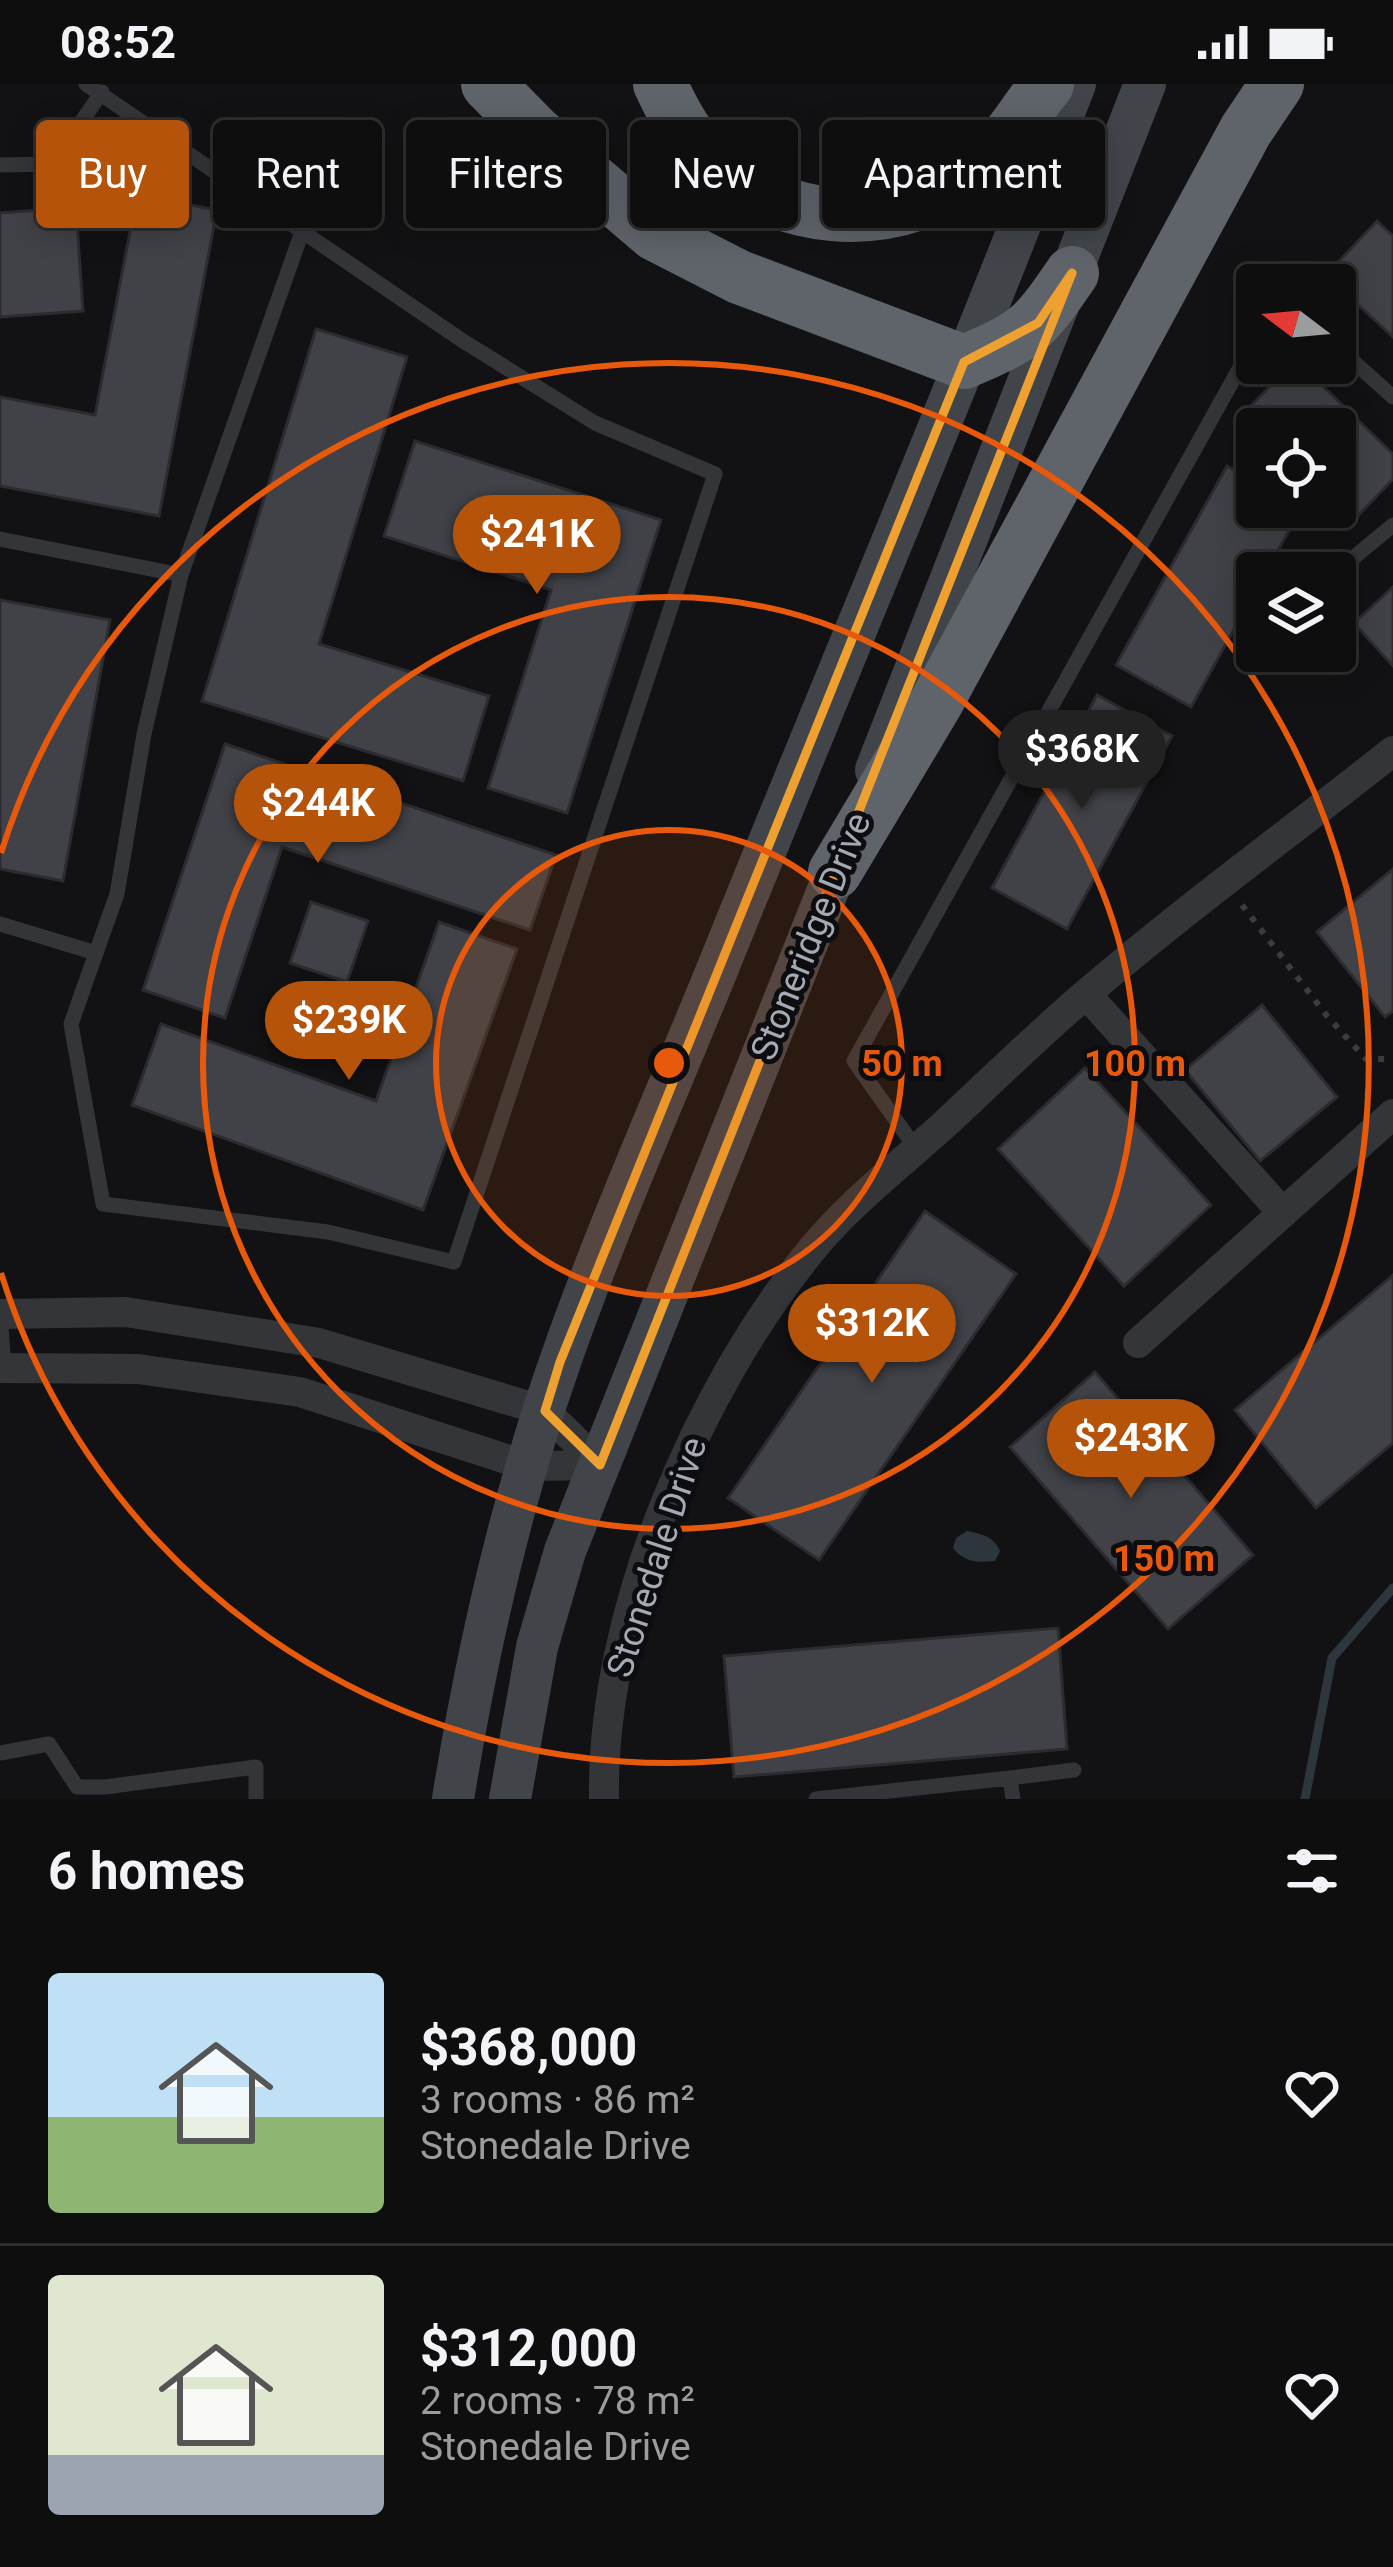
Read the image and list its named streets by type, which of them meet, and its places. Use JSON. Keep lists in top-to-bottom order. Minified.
{"streets":{"main road":["Stoneridge Drive"],"street":["Stonedale Drive"]},"north":"left","page":{"status":"08:52","chip":["Buy","Rent","Filters","New","Apartment"],"price":["$241K","$368K","$244K","$239K","$312K","$243K"],"heading":"6 homes","list":[{"name":"$368,000","note":"3 rooms · 86 m² · Stonedale Drive"},{"name":"$312,000","note":"2 rooms · 78 m² · Stonedale Drive"}]},"rings":["50 m","100 m","150 m"]}
